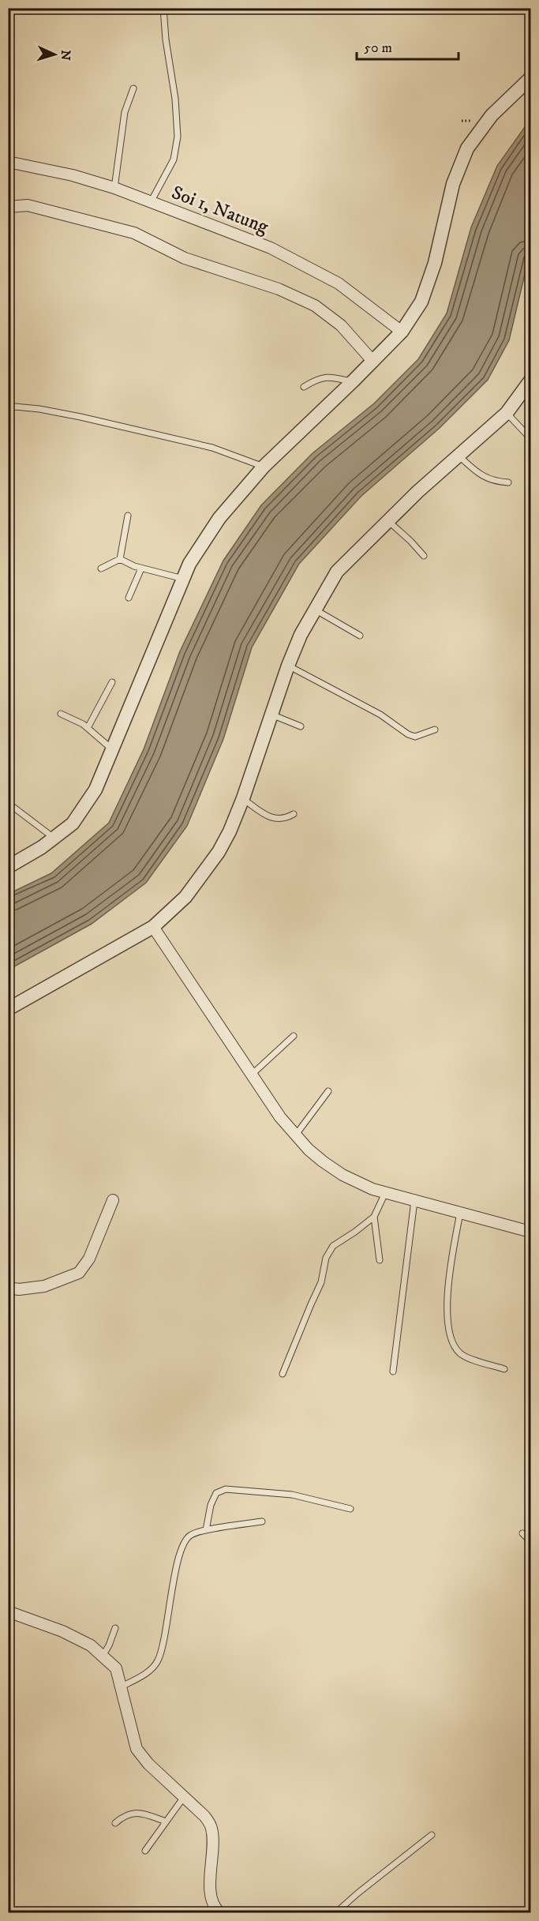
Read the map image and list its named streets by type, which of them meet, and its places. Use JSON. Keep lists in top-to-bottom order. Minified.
{"streets":{"street":["Soi 1, Natung"]},"scale_bar":"50 m","north":"right"}
